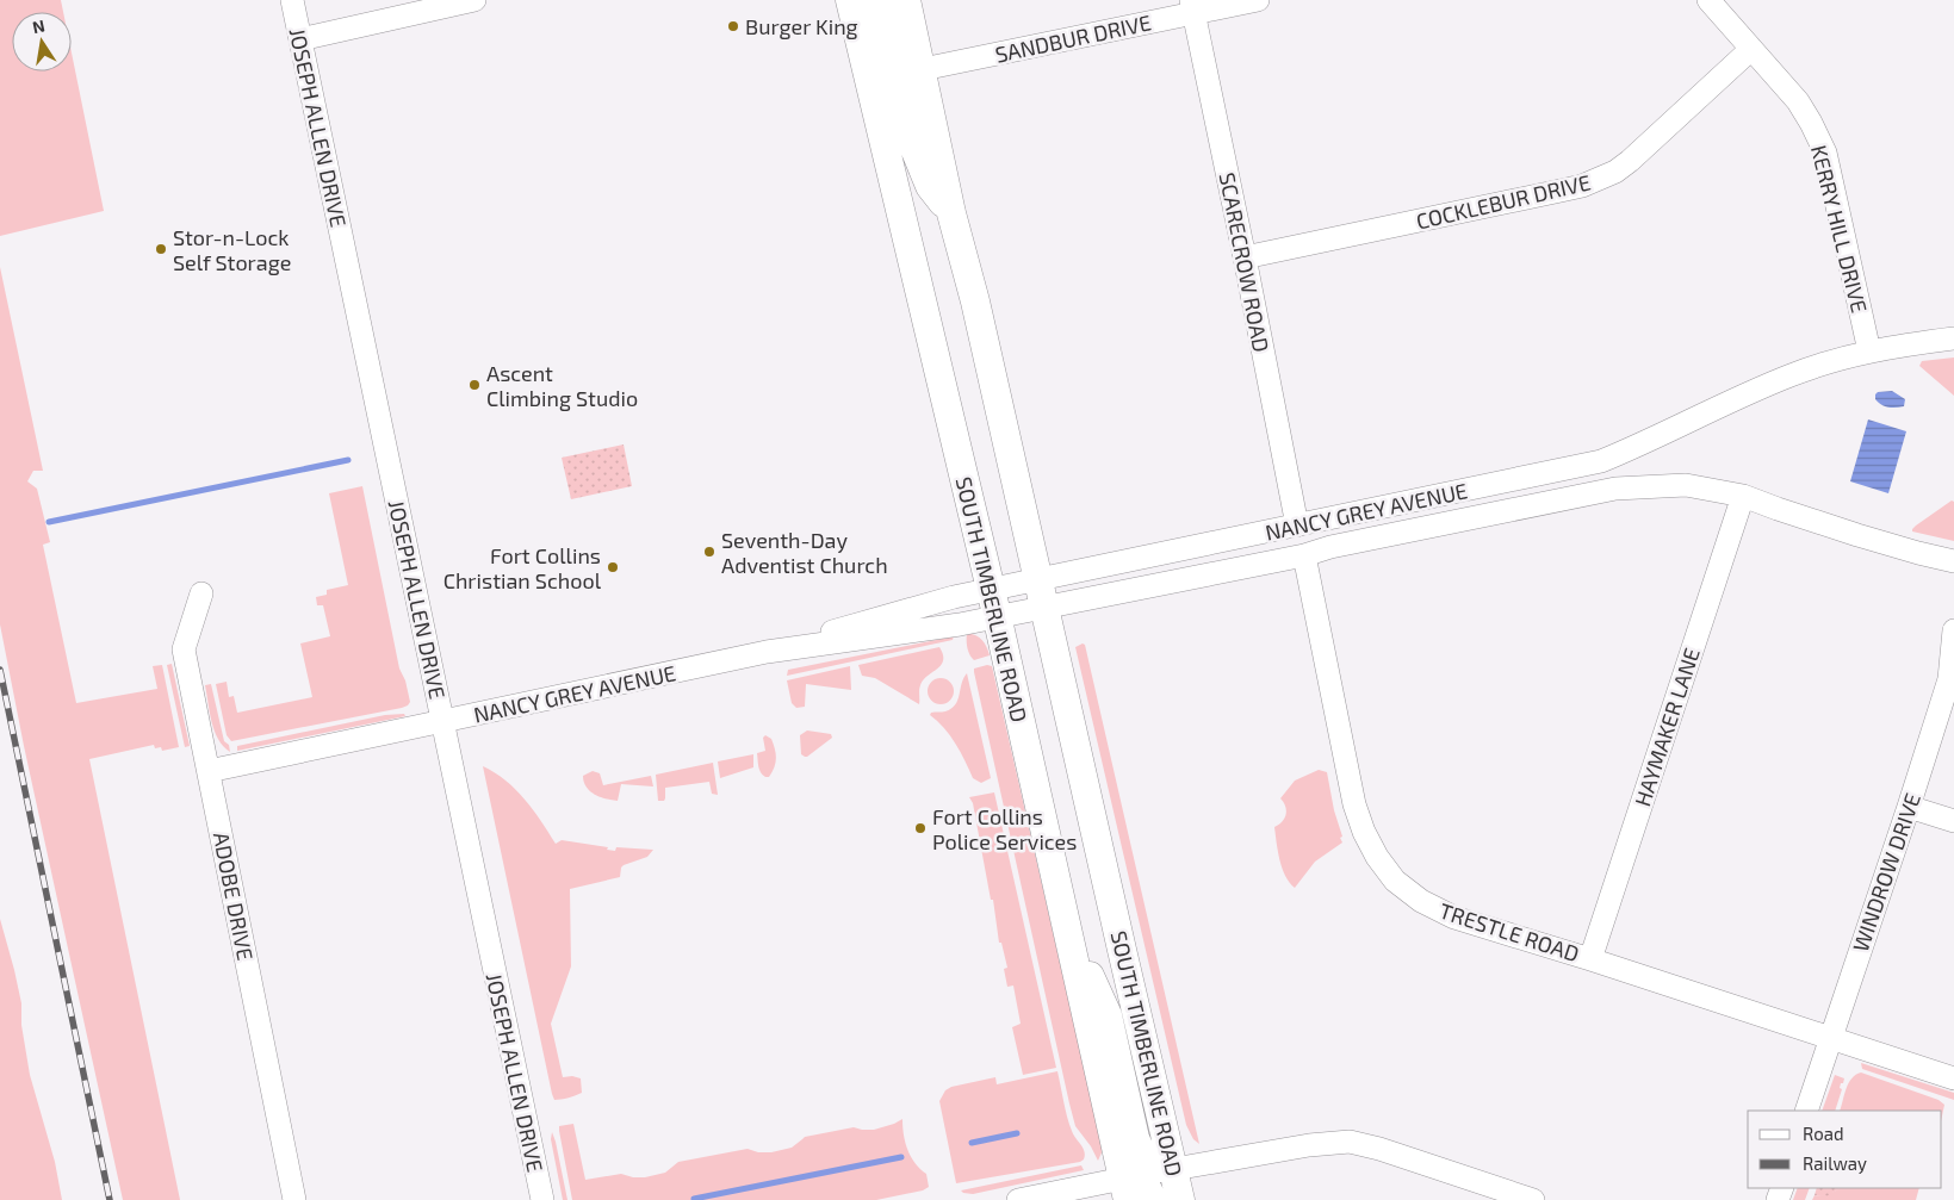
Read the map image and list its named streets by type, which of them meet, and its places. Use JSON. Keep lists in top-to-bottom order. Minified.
{"streets":{"main road":["SOUTH TIMBERLINE ROAD"],"street":["SANDBUR DRIVE","JOSEPH ALLEN DRIVE","COCKLEBUR DRIVE","KERRY HILL DRIVE","SCARECROW ROAD","NANCY GREY AVENUE","HAYMAKER LANE","WINDROW DRIVE","ADOBE DRIVE","TRESTLE ROAD"]},"crossings":[["SANDBUR DRIVE","SCARECROW ROAD"],["SANDBUR DRIVE","SOUTH TIMBERLINE ROAD"],["JOSEPH ALLEN DRIVE","NANCY GREY AVENUE"],["COCKLEBUR DRIVE","KERRY HILL DRIVE"],["COCKLEBUR DRIVE","SCARECROW ROAD"],["KERRY HILL DRIVE","NANCY GREY AVENUE"],["SCARECROW ROAD","NANCY GREY AVENUE"],["NANCY GREY AVENUE","SOUTH TIMBERLINE ROAD"],["NANCY GREY AVENUE","HAYMAKER LANE"],["NANCY GREY AVENUE","ADOBE DRIVE"],["NANCY GREY AVENUE","TRESTLE ROAD"],["HAYMAKER LANE","TRESTLE ROAD"],["WINDROW DRIVE","TRESTLE ROAD"]],"places":["Burger King","Stor-n-Lock Self Storage","Ascent Climbing Studio","Seventh-Day Adventist Church","Fort Collins Christian School","Fort Collins Police Services"],"legend":["Road","Railway"],"north":"top"}
